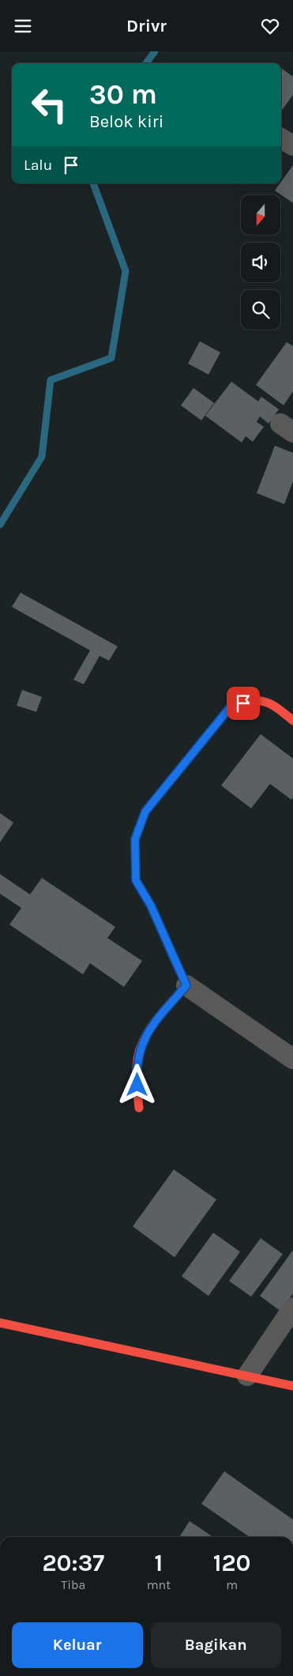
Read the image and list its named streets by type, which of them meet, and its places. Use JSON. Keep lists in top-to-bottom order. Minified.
{"north":"bottom","page":{"header":"Drivr","turn":["30 m","Belok kiri"],"then":"Lalu","eta":["20:37","Tiba","1","mnt","120","m"],"buttons":["Keluar","Bagikan"]}}
